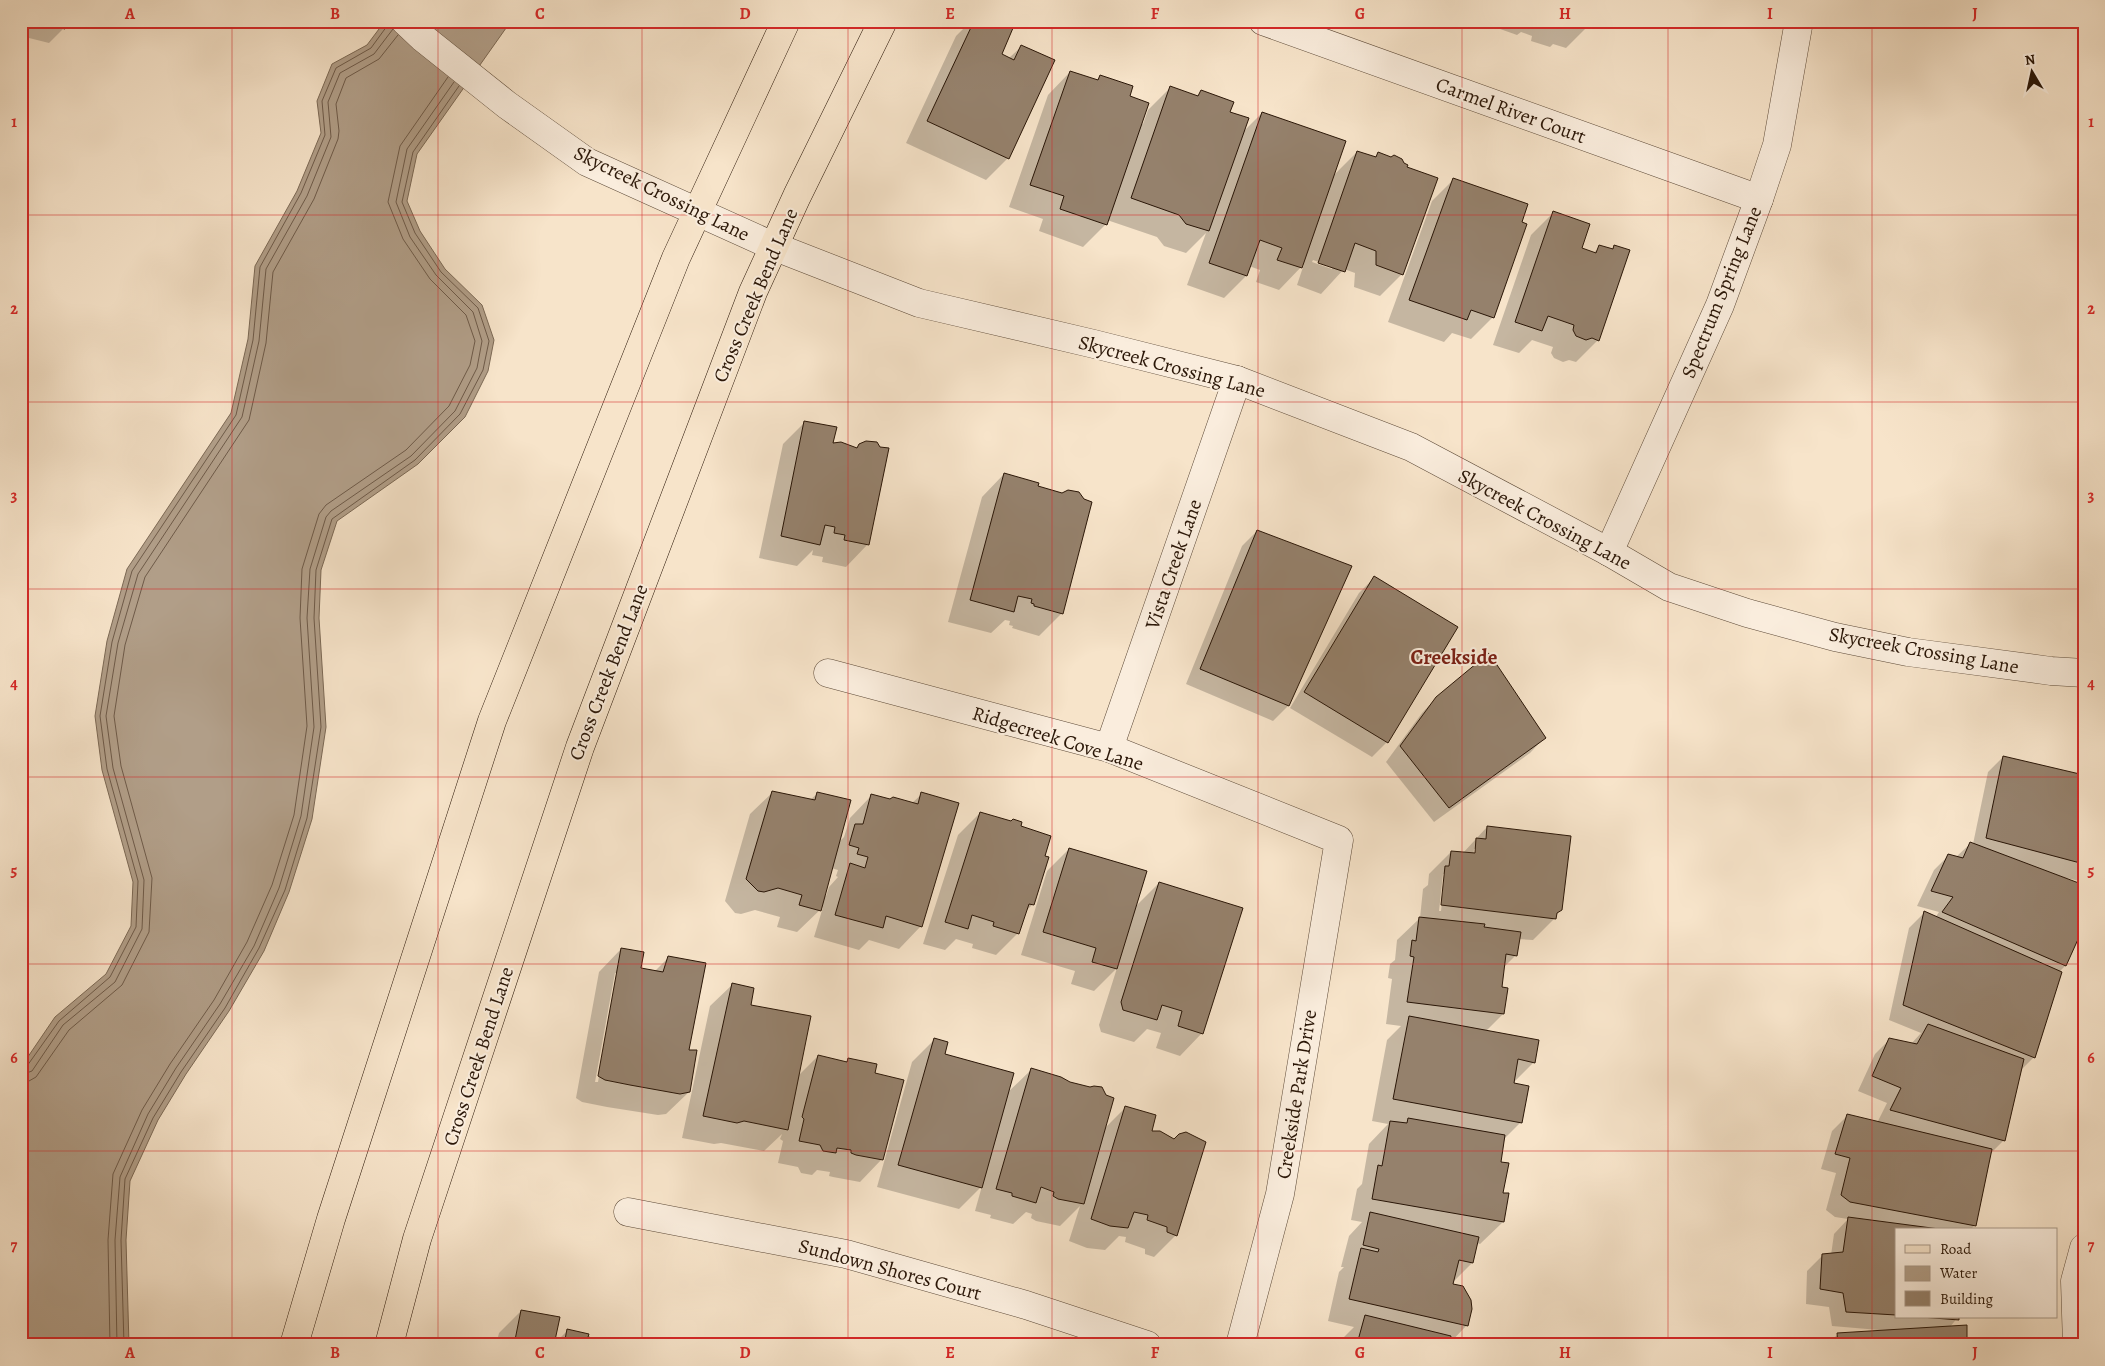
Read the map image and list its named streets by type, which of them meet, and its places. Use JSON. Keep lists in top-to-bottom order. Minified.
{"streets":{"main road":["Cross Creek Bend Lane"],"street":["Carmel River Court","Skycreek Crossing Lane","Spectrum Spring Lane","Vista Creek Lane","Ridgecreek Cove Lane","Creekside Park Drive","Sundown Shores Court"]},"crossings":[["Carmel River Court","Spectrum Spring Lane"],["Skycreek Crossing Lane","Spectrum Spring Lane"],["Skycreek Crossing Lane","Cross Creek Bend Lane"],["Skycreek Crossing Lane","Vista Creek Lane"],["Vista Creek Lane","Ridgecreek Cove Lane"],["Ridgecreek Cove Lane","Creekside Park Drive"]],"districts":["Creekside"],"legend":["Road","Water","Building"],"north":"top","grid":{"columns":["A","B","C","D","E","F","G","H","I","J"],"rows":["1","2","3","4","5","6","7"]}}
